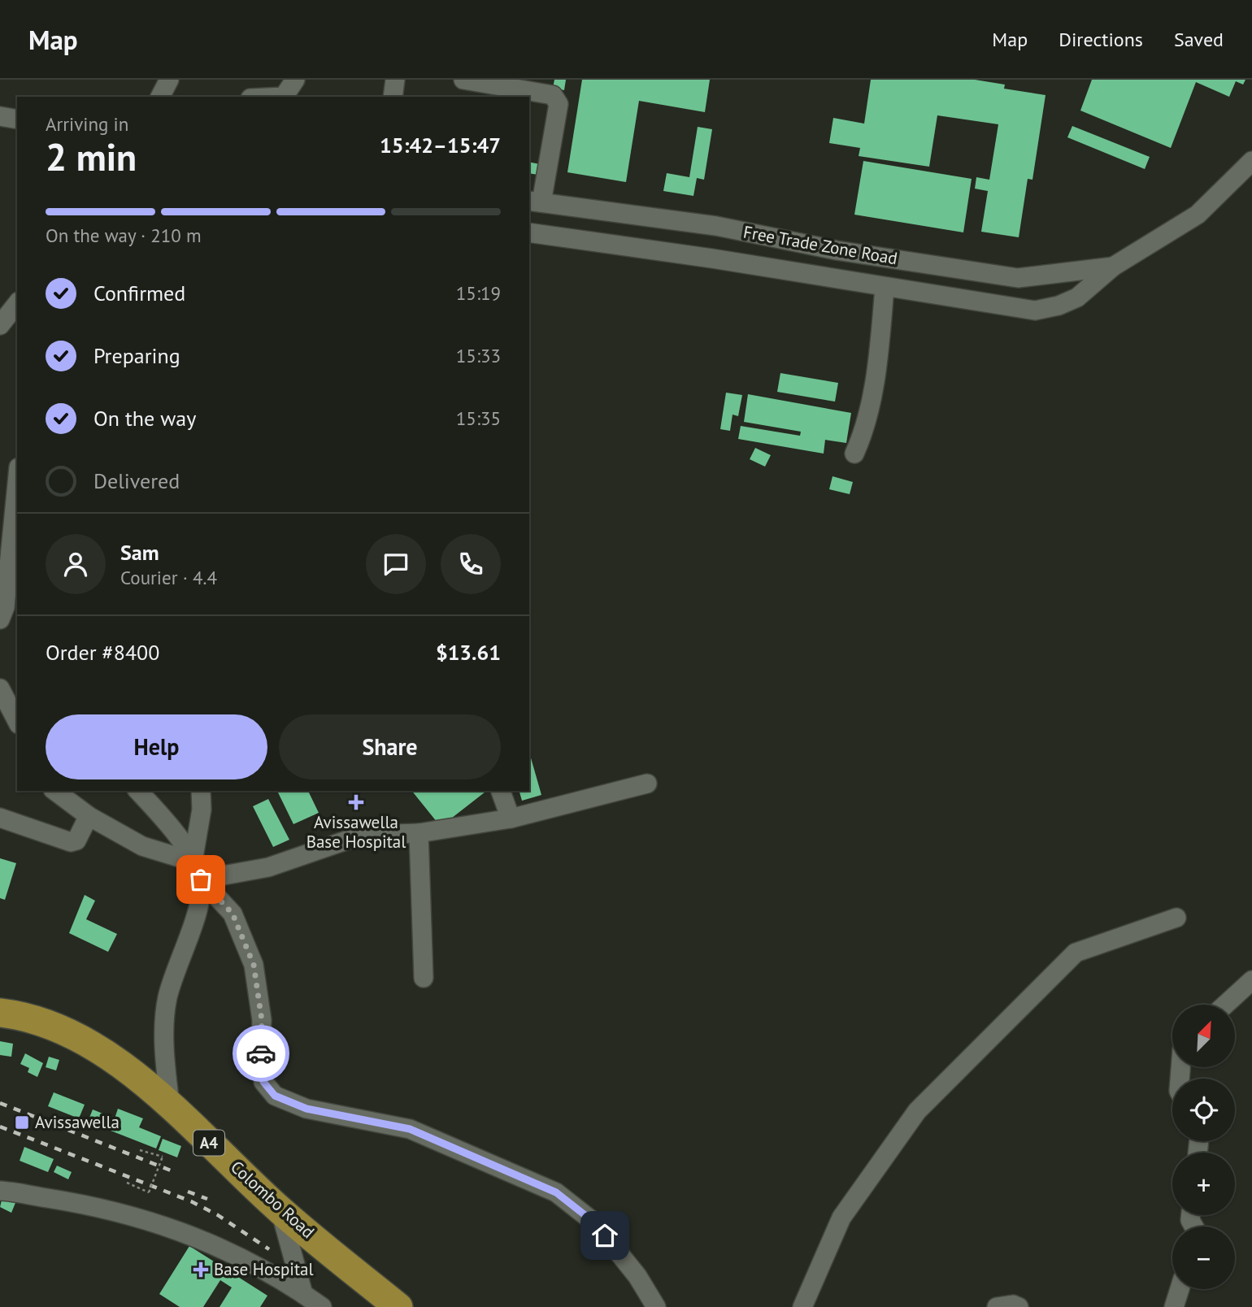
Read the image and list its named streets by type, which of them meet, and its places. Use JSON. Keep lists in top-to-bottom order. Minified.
{"streets":{"highway":["A4","Colombo Road"],"street":["Free Trade Zone Road"]},"places":{"health":["Avissawella Base Hospital","Base Hospital"],"transit":["Avissawella"]},"north":"top right","page":{"header":"Map","nav":["Map","Directions","Saved"],"heading":["2 min","Arriving in","15:42–15:47"],"panel":["Sam","Courier · 4.4","Order #8400","$13.61"],"bar":"On the way · 210 m","list":[["Confirmed","15:19"],["Preparing","15:33"],["On the way","15:35"],"Delivered"],"buttons":["Help","Share"],"map_buttons":["+","−"]}}
